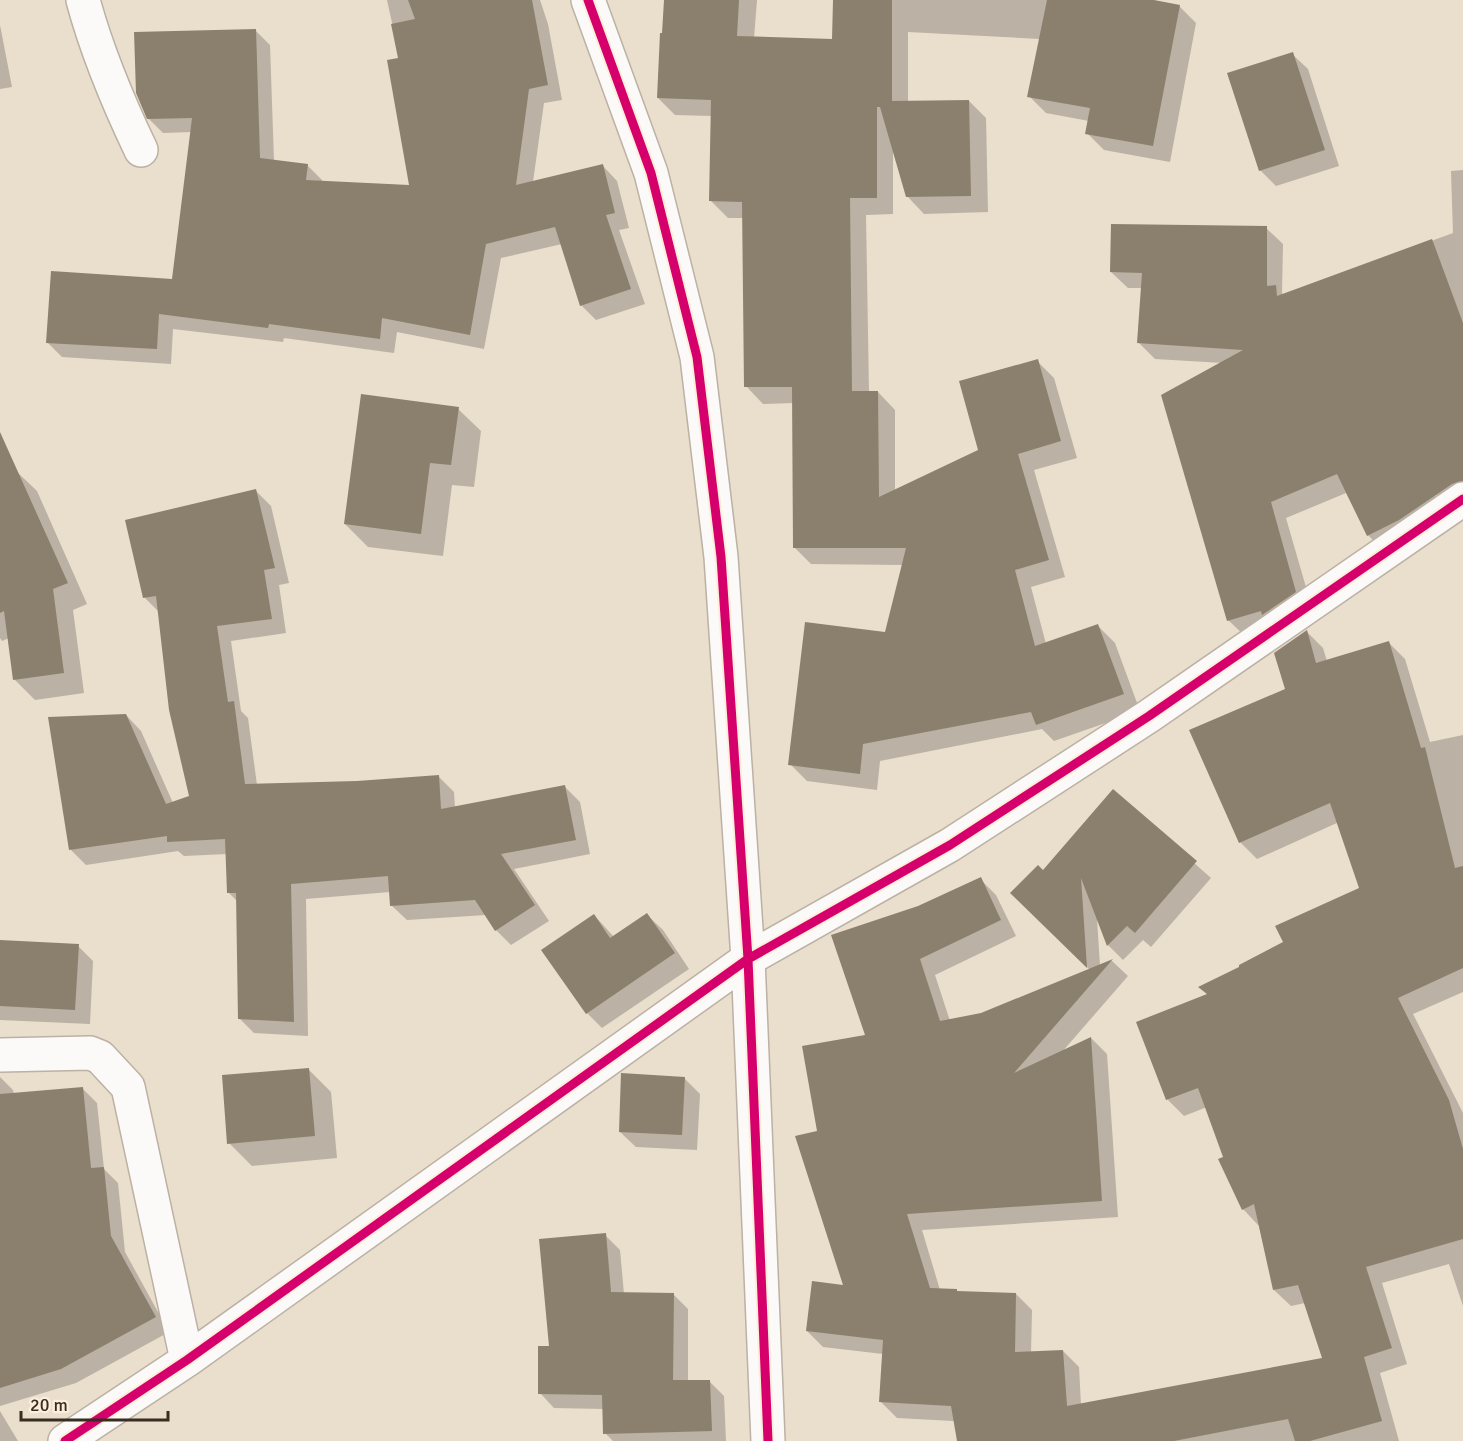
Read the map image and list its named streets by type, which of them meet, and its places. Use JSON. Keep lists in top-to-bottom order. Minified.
{"scale_bar":"20 m"}
